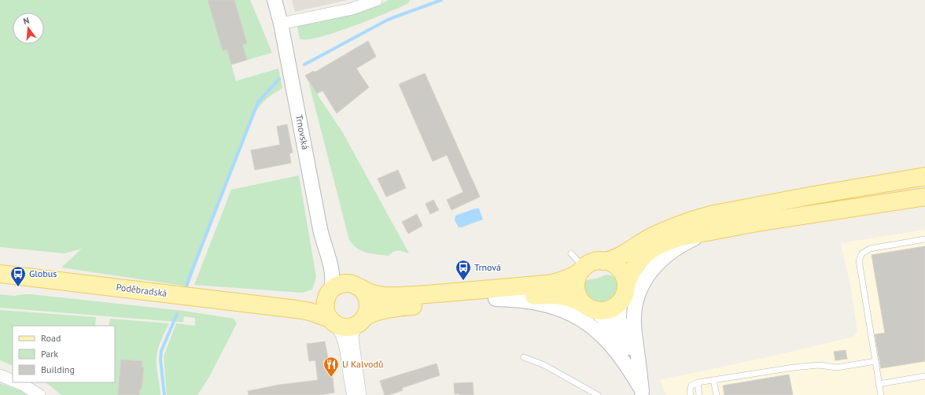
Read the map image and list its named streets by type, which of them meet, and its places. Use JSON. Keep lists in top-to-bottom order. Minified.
{"streets":{"main road":["Poděbradská"],"street":["Trnovská"]},"crossings":[["Trnovská","Poděbradská"]],"places":{"bus stop":["Trnová","Globus"],"restaurant":["U Kalvodů"]},"legend":["Road","Park","Building"],"north":"top"}
